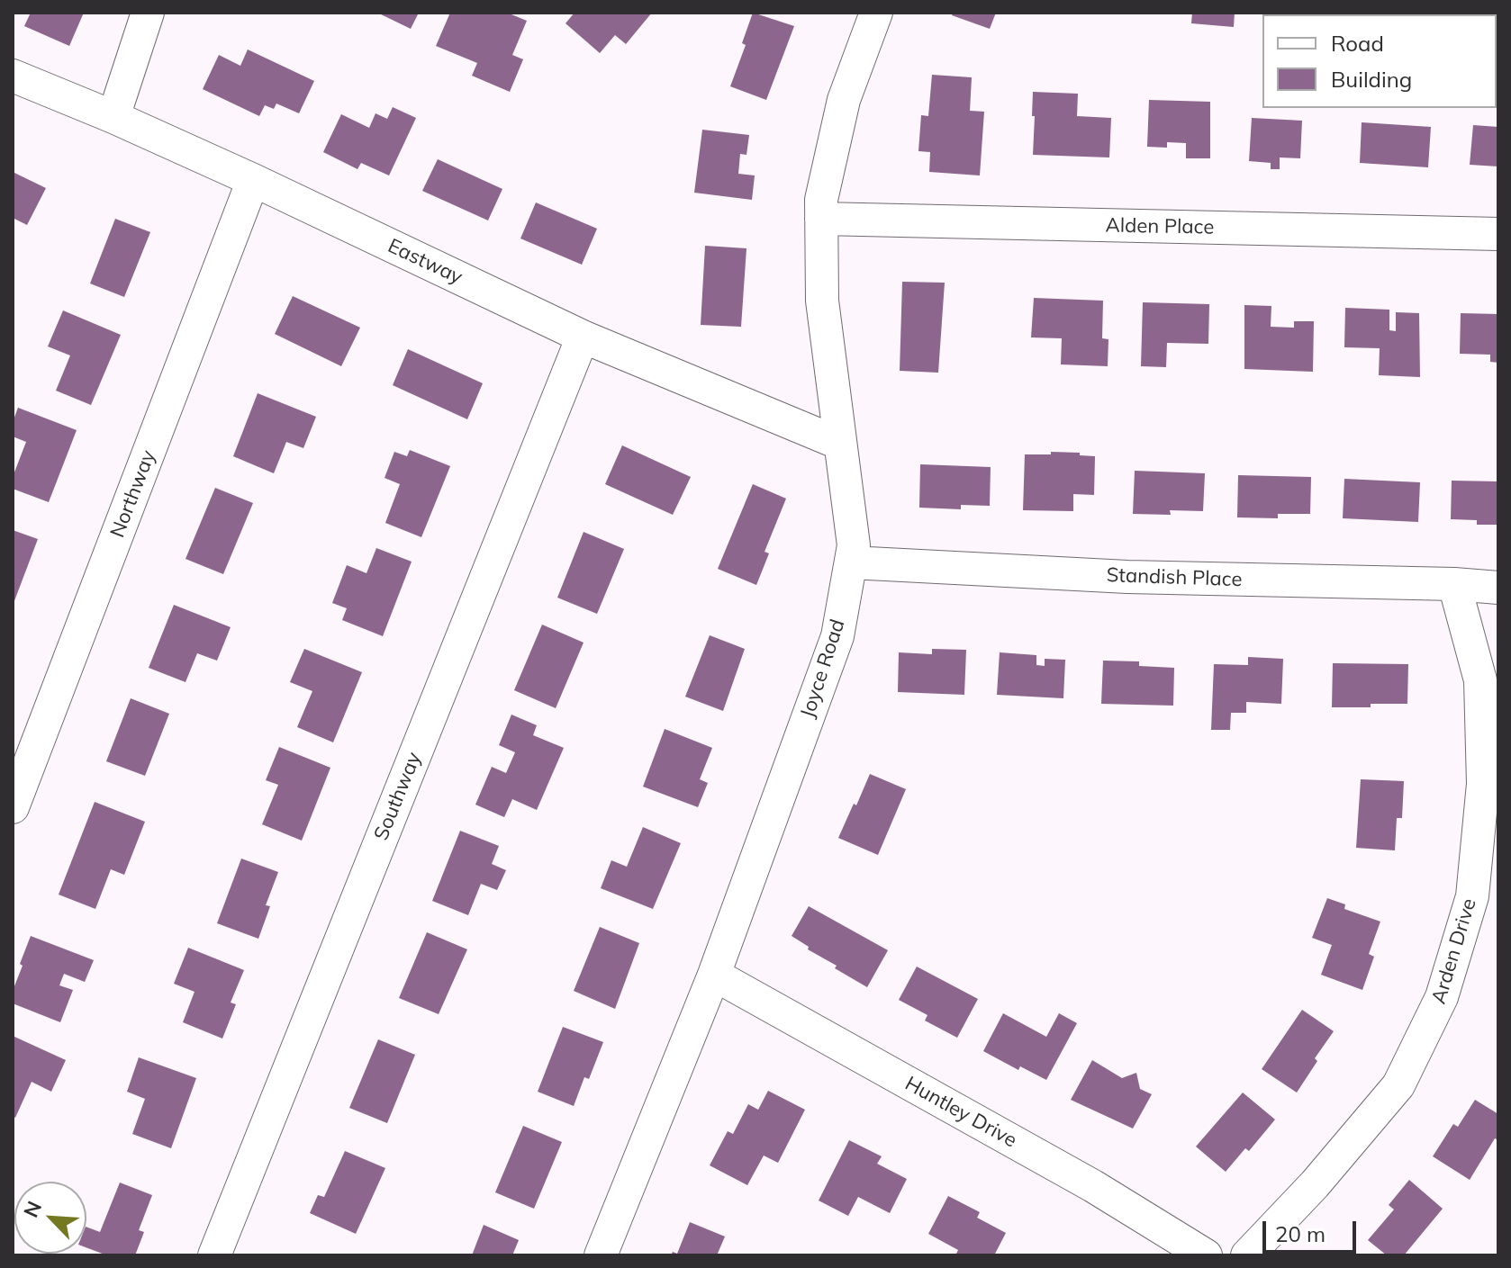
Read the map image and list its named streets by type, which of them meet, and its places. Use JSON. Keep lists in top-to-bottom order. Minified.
{"streets":{"street":["Alden Place","Eastway","Northway","Standish Place","Joyce Road","Southway","Arden Drive","Huntley Drive"]},"crossings":[["Alden Place","Joyce Road"],["Eastway","Northway"],["Eastway","Joyce Road"],["Eastway","Southway"],["Standish Place","Joyce Road"],["Standish Place","Arden Drive"],["Joyce Road","Huntley Drive"]],"legend":["Road","Building"],"scale_bar":"20 m","north":"top left"}
